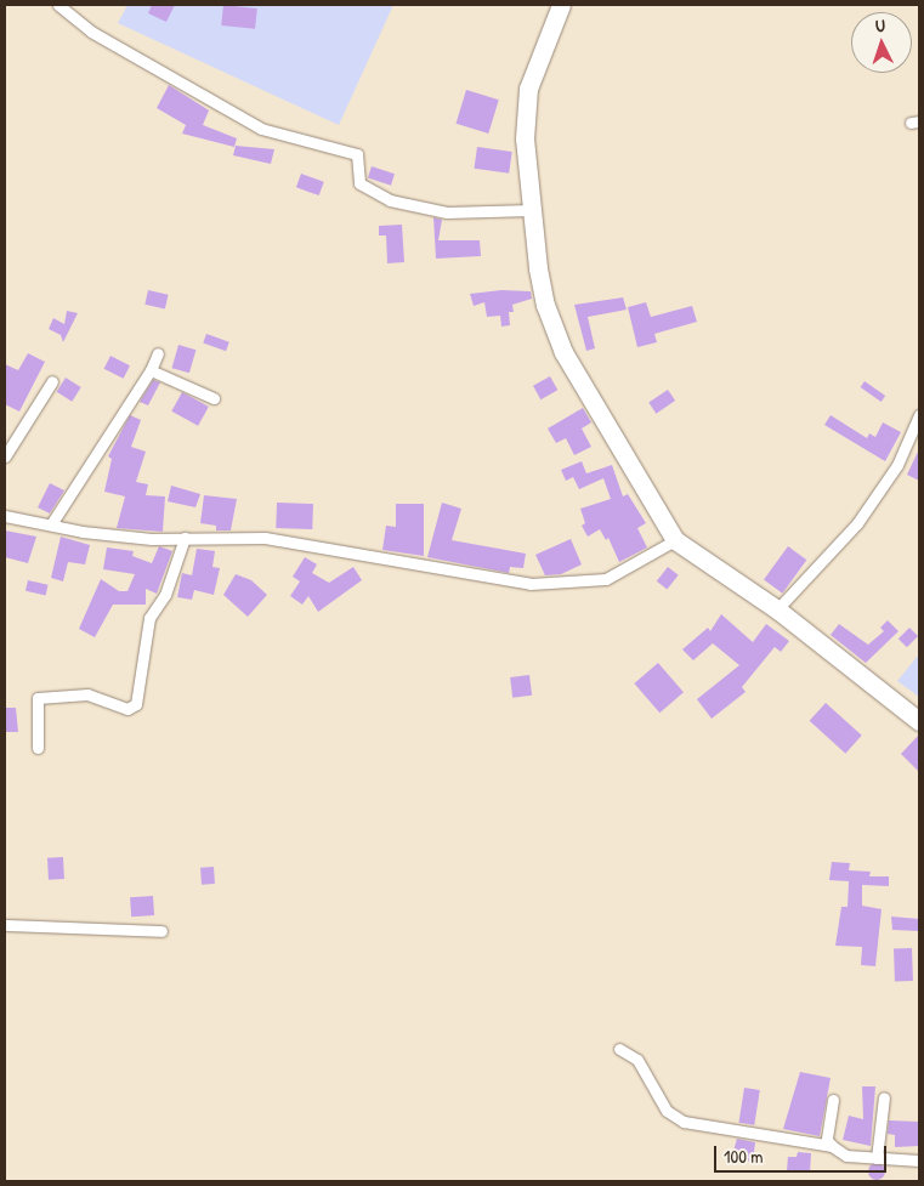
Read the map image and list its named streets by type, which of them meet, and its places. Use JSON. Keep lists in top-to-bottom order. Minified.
{"scale_bar":"100 m","north":"top"}
